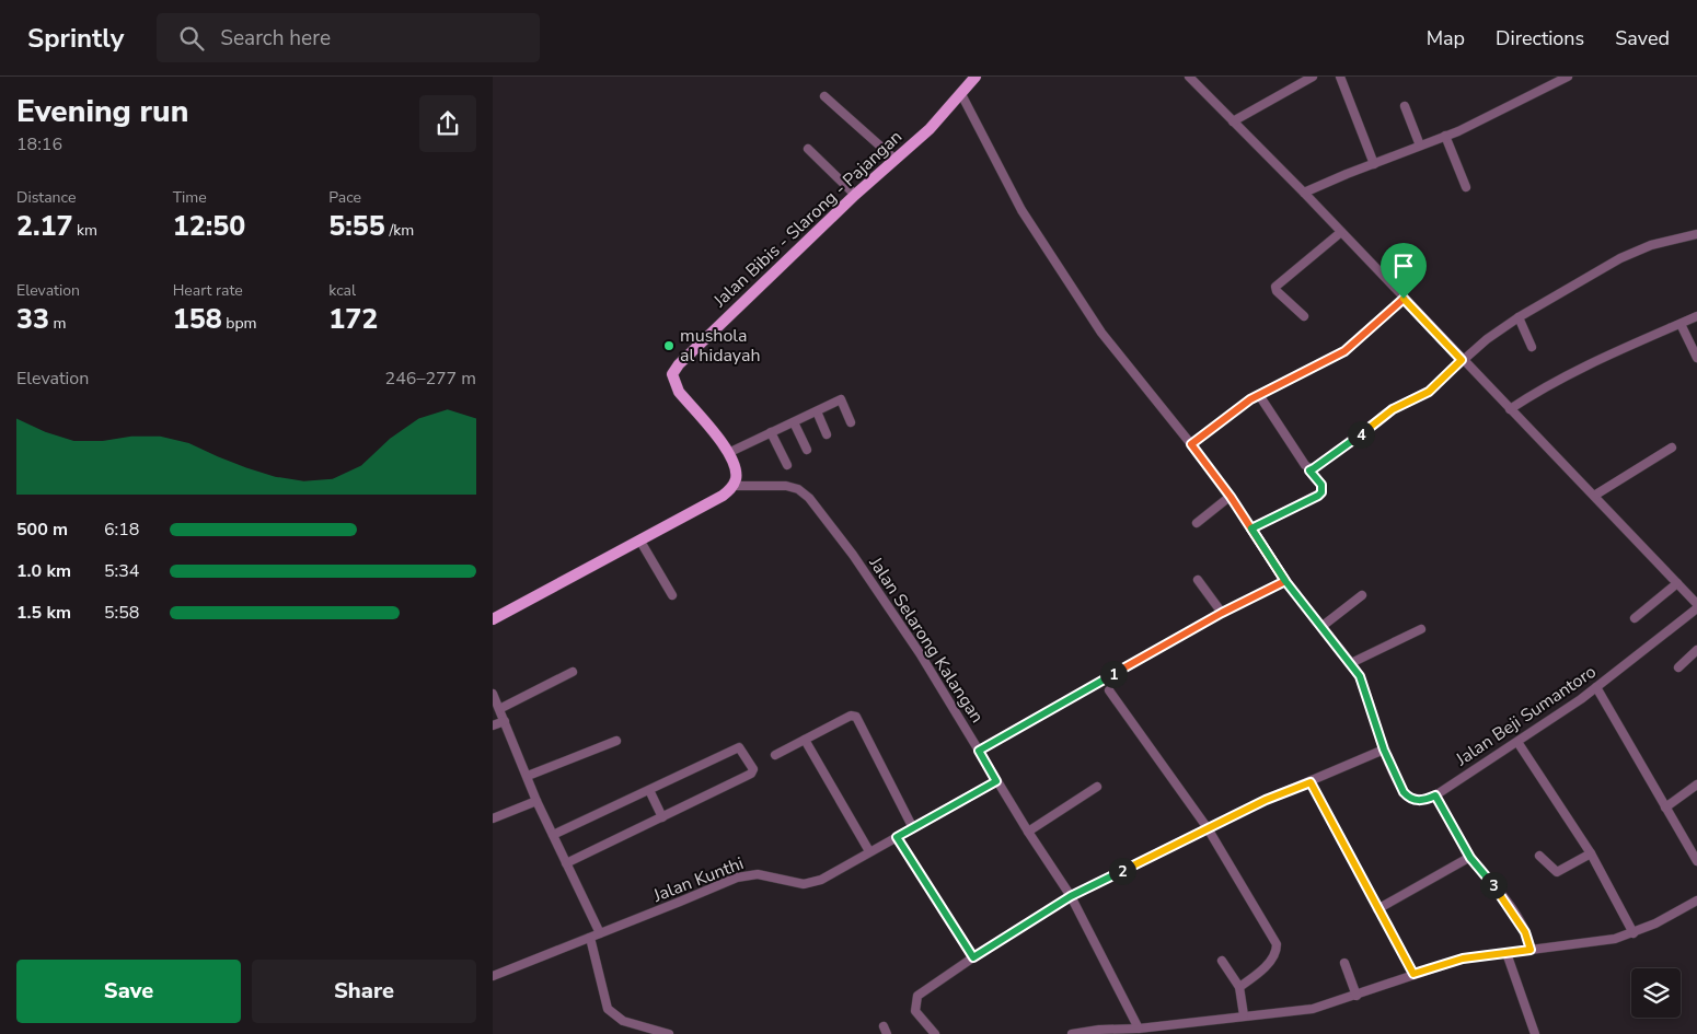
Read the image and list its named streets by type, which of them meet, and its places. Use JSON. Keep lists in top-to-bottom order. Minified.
{"streets":{"main road":["Jalan Bibis - Slarong - Pajangan"],"street":["Jalan Selarong Kalangan","Jalan Beji Sumantoro","Jalan Kunthi"]},"crossings":[["Jalan Bibis - Slarong - Pajangan","Jalan Selarong Kalangan"],["Jalan Selarong Kalangan","Jalan Kunthi"]],"places":["mushola al hidayah"],"page":{"header":"Sprintly","search":"Search here","nav":["Map","Directions","Saved"],"heading":["Evening run","18:16"],"stats":[["Distance","2.17 km"],["Time","12:50"],["Pace","5:55 /km"],["Elevation","33 m"],["Heart rate","158 bpm"],["kcal","172"]],"chart":["Elevation","246–277 m"],"pins":["4","1","2","3"],"list":[{"name":"500 m","note":"6:18"},{"name":"1.0 km","note":"5:34"},{"name":"1.5 km","note":"5:58"}],"buttons":["Save","Share"]}}
